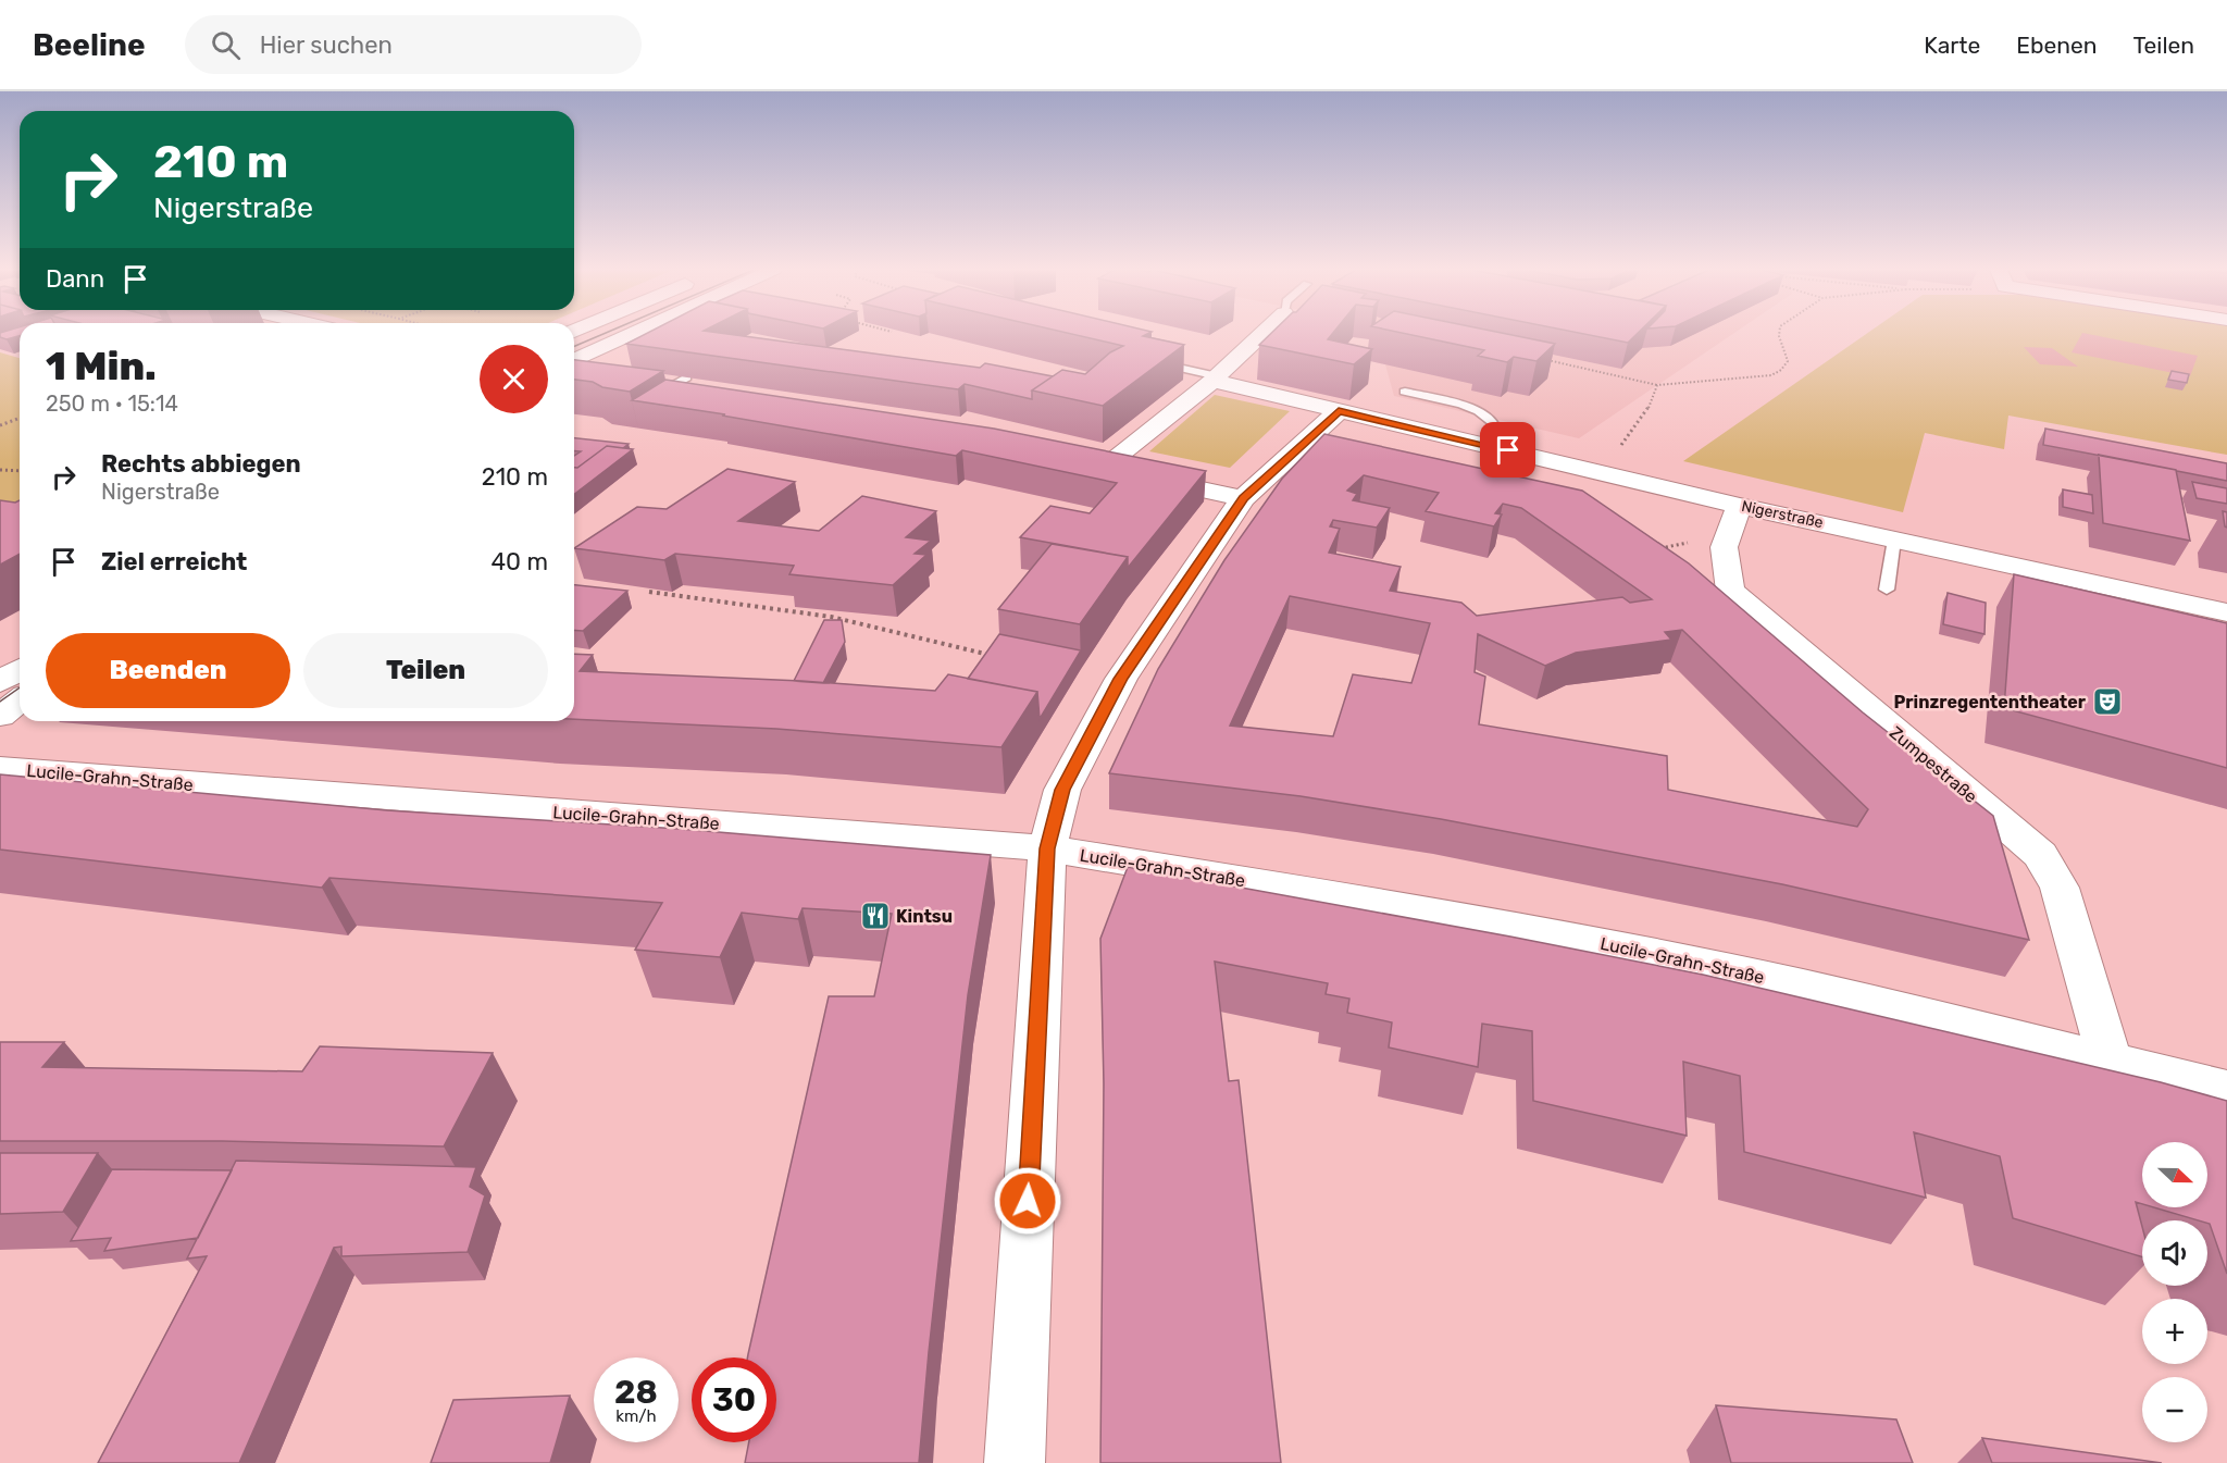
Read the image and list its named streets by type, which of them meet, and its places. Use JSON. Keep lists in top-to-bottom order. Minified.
{"streets":{"street":["Nigerstraße","Zumpestraße","Lucile-Grahn-Straße"]},"crossings":[["Nigerstraße","Zumpestraße"],["Zumpestraße","Lucile-Grahn-Straße"]],"places":{"theatre":["Prinzregententheater"],"restaurant":["Kintsu"]},"north":"right","page":{"header":"Beeline","search":"Hier suchen","nav":["Karte","Ebenen","Teilen"],"turn":["210 m","Nigerstraße"],"then":"Dann","heading":["1 Min.","250 m · 15:14"],"list":[{"name":"Rechts abbiegen","note":"Nigerstraße","value":"210 m"},{"name":"Ziel erreicht","value":"40 m"}],"buttons":["Beenden","Teilen"],"map_buttons":["+","−"],"speed":"28 km/h","limit":"30"}}
